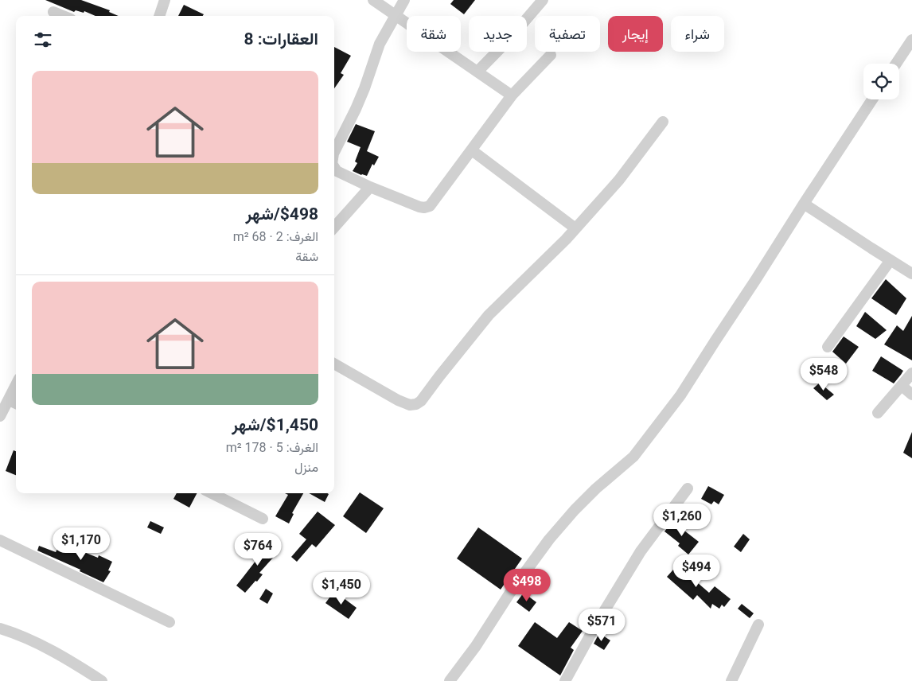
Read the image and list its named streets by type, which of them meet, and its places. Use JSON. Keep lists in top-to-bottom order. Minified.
{"page":{"chip":["شراء","إيجار","تصفية","جديد","شقة"],"heading":"العقارات: 8","list":[{"name":"$498/شهر","note":"الغرف: 2 · 68 m² · شقة"},{"name":"$1,450/شهر","note":"الغرف: 5 · 178 m² · منزل"}],"price":["$548","$1,260","$1,170","$764","$494","$498","$1,450","$571"]}}
